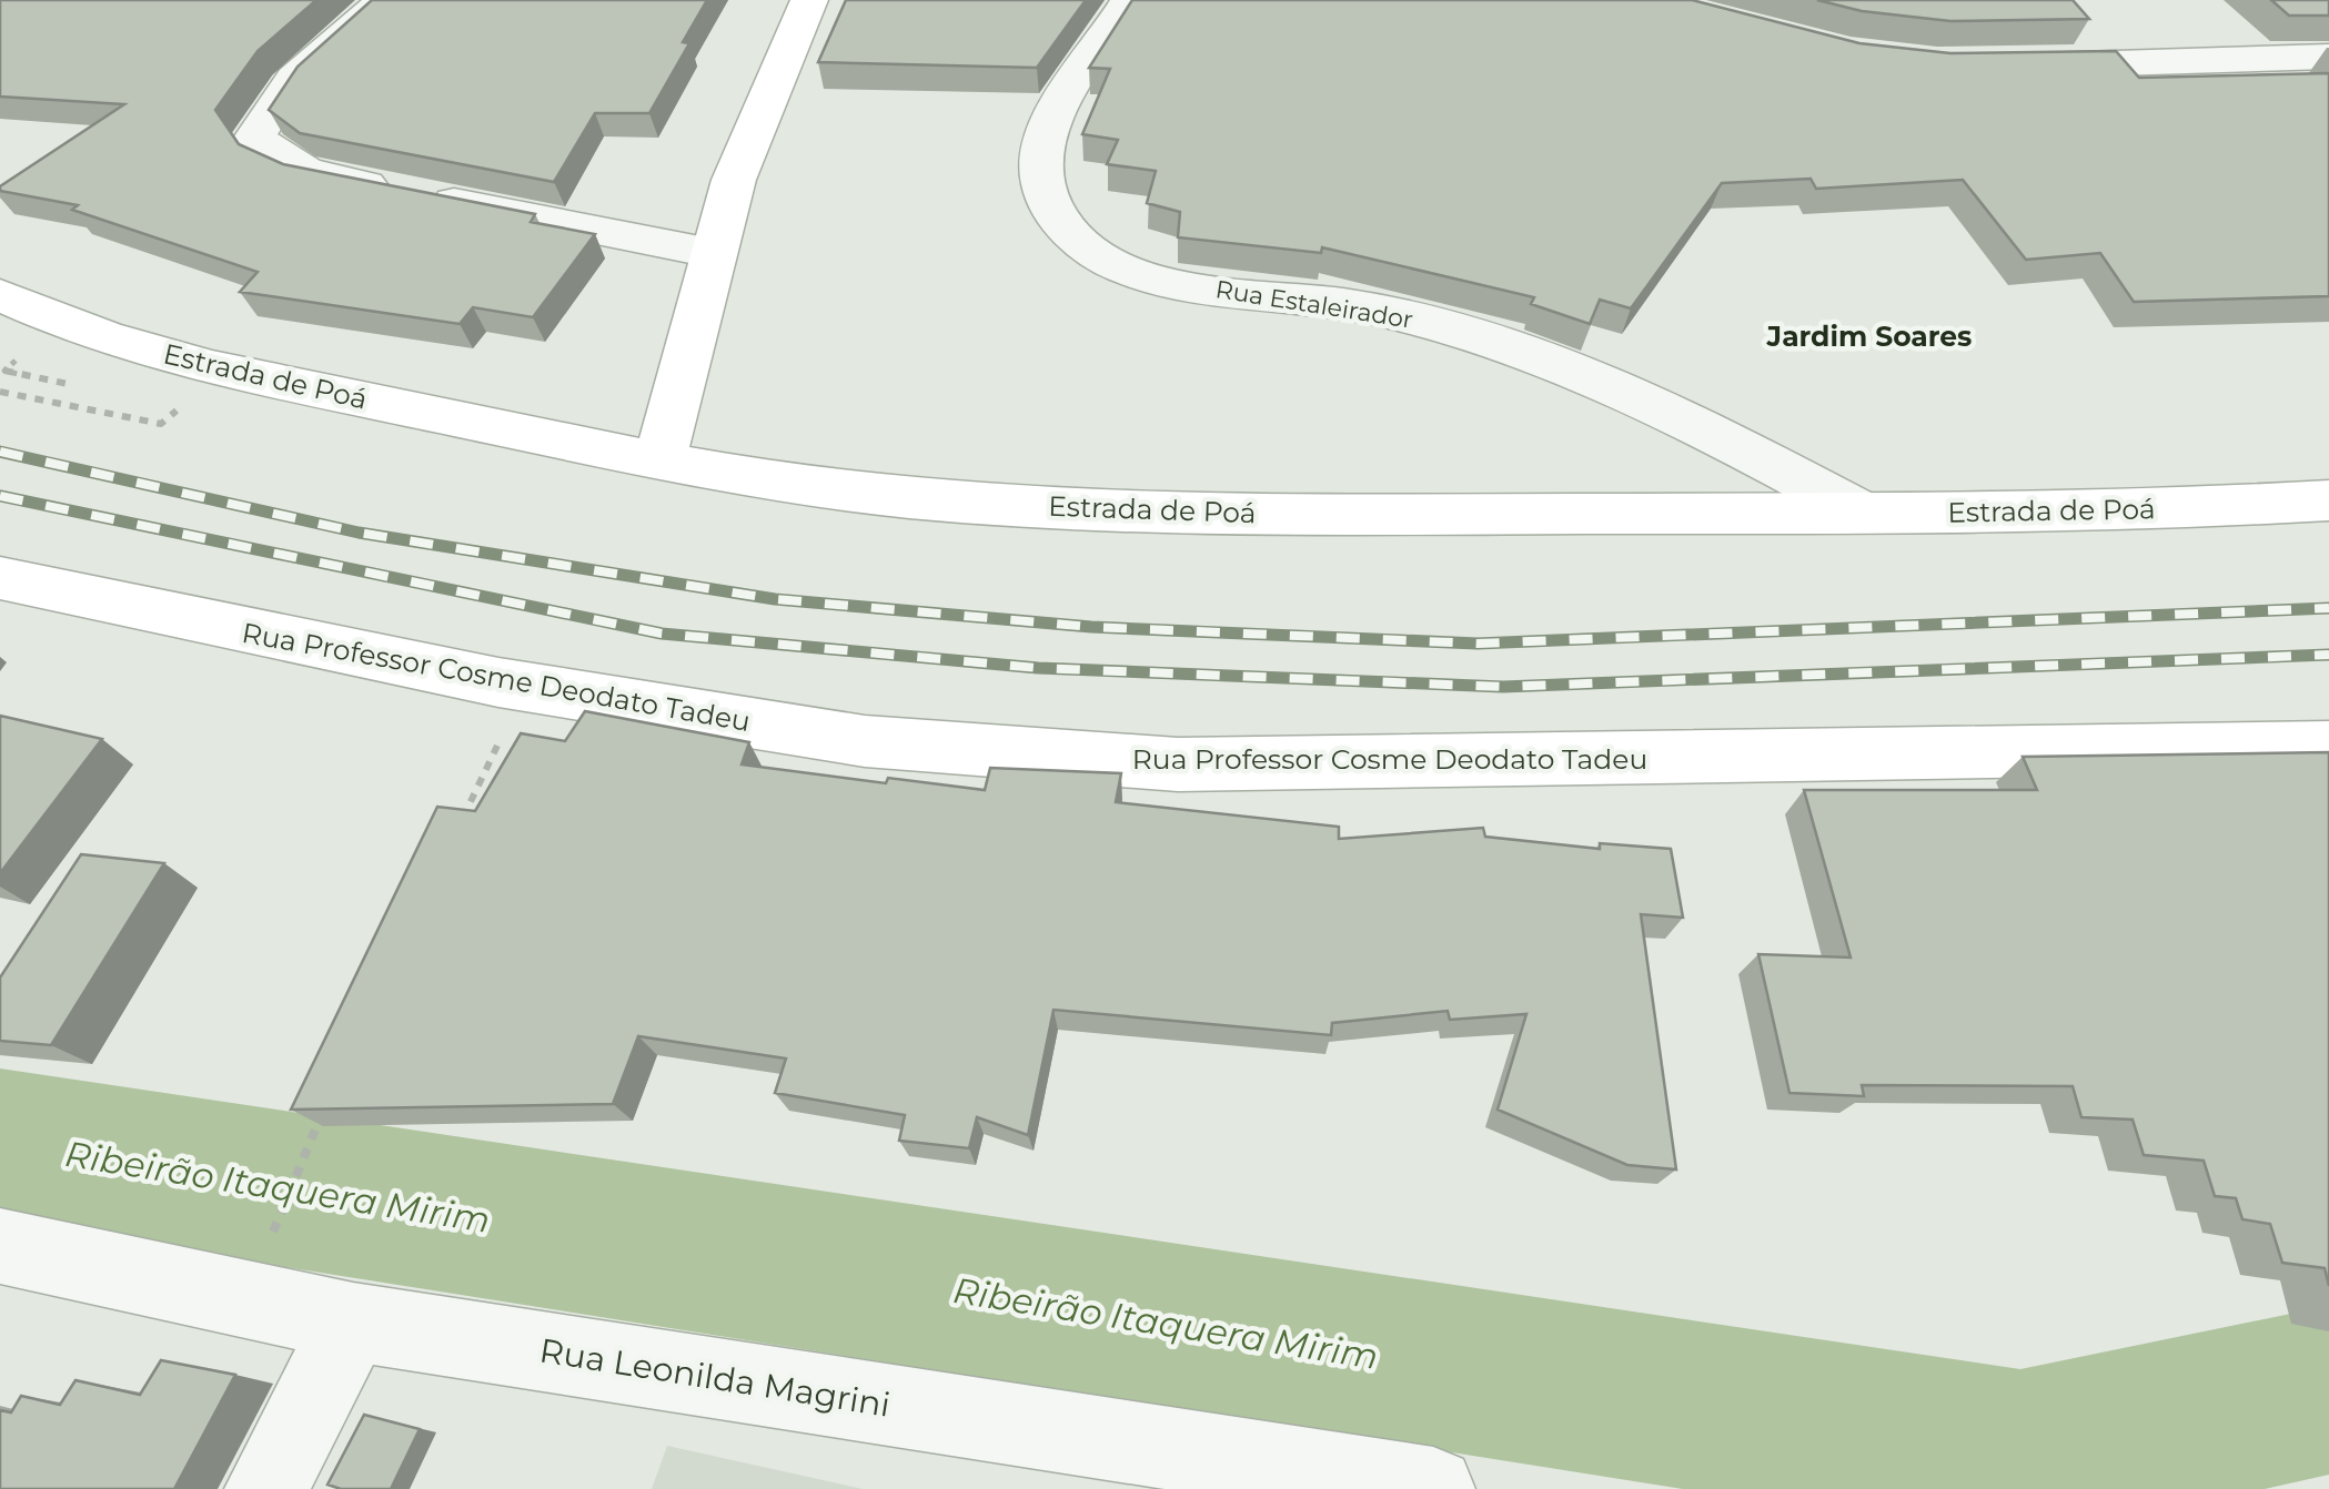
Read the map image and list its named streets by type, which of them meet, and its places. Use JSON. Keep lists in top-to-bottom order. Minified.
{"streets":{"main road":["Estrada de Poá","Rua Professor Cosme Deodato Tadeu"],"street":["Rua Estaleirador","Rua Leonilda Magrini"]},"crossings":[["Rua Estaleirador","Estrada de Poá"]],"districts":["Jardim Soares"],"water":["Ribeirão Itaquera Mirim"]}
